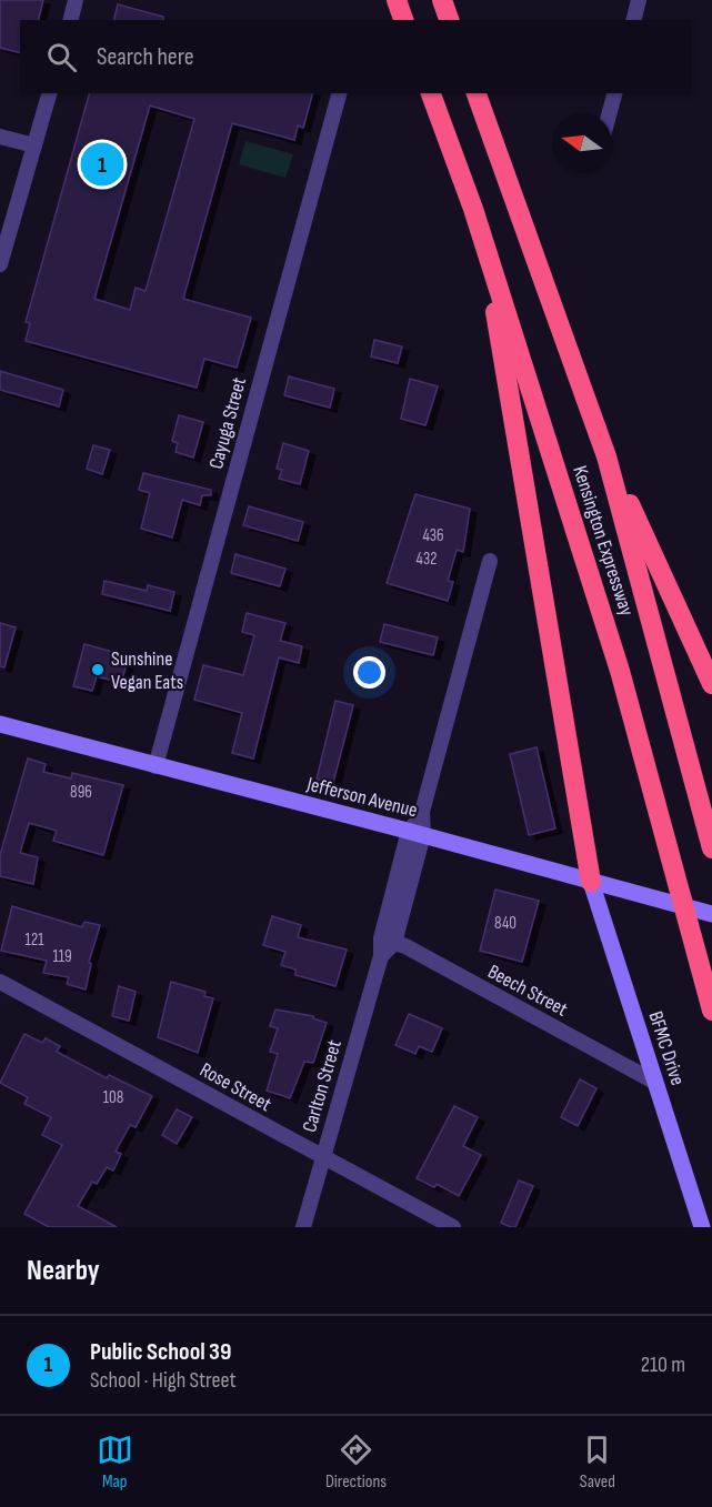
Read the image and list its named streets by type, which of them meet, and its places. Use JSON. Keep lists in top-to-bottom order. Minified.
{"streets":{"highway":["Kensington Expressway"],"street":["Cayuga Street","Jefferson Avenue","Beech Street","BFMC Drive","Carlton Street","Rose Street"]},"crossings":[["Cayuga Street","Jefferson Avenue"],["Jefferson Avenue","BFMC Drive"],["Beech Street","BFMC Drive"],["Beech Street","Carlton Street"],["Carlton Street","Rose Street"]],"places":["Sunshine Vegan Eats"],"house_numbers":["436","432","896","840","121","119","108"],"north":"left","page":{"search":"Search here","pins":"1","heading":"Nearby","list":[{"mark":"1","name":"Public School 39","note":"School · High Street","value":"210 m"}],"nav":["Map","Directions","Saved"]}}
